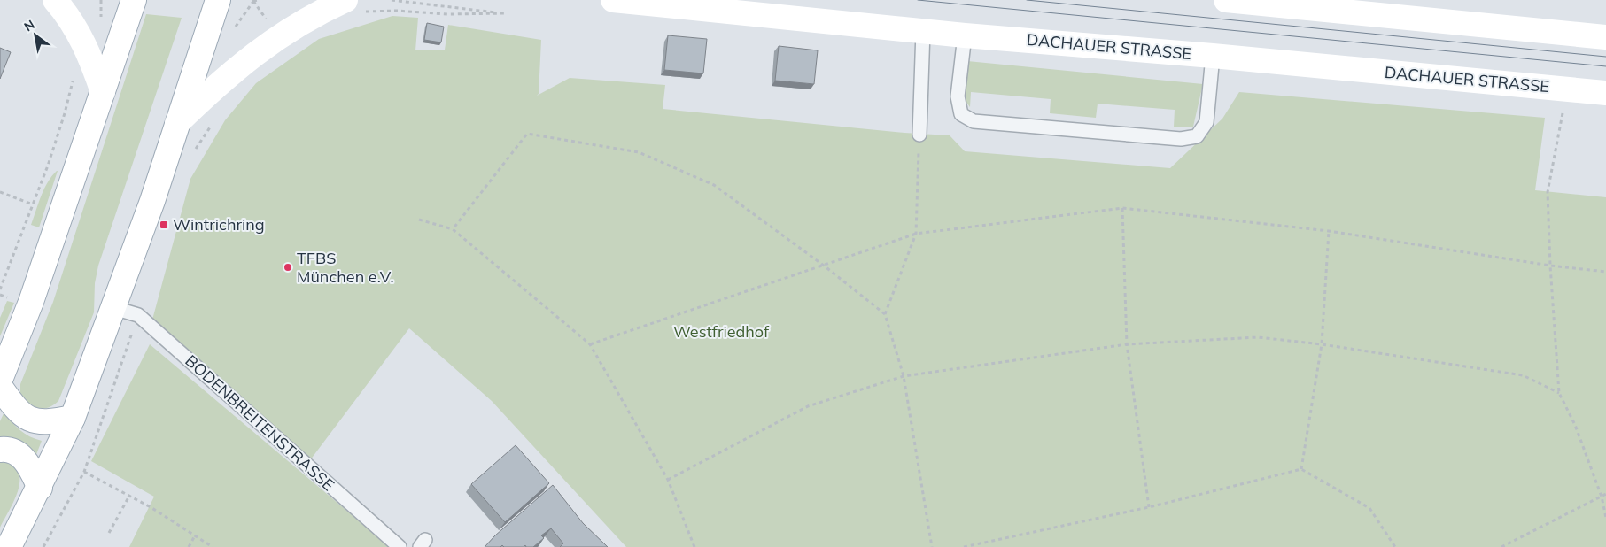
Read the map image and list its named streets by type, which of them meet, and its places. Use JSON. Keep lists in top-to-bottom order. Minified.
{"streets":{"main road":["DACHAUER STRASSE"],"lane":["BODENBREITENSTRASSE"]},"parks":["Westfriedhof"],"places":{"transit":["Wintrichring"],"other":["TFBS München e.V."]},"north":"top left"}
